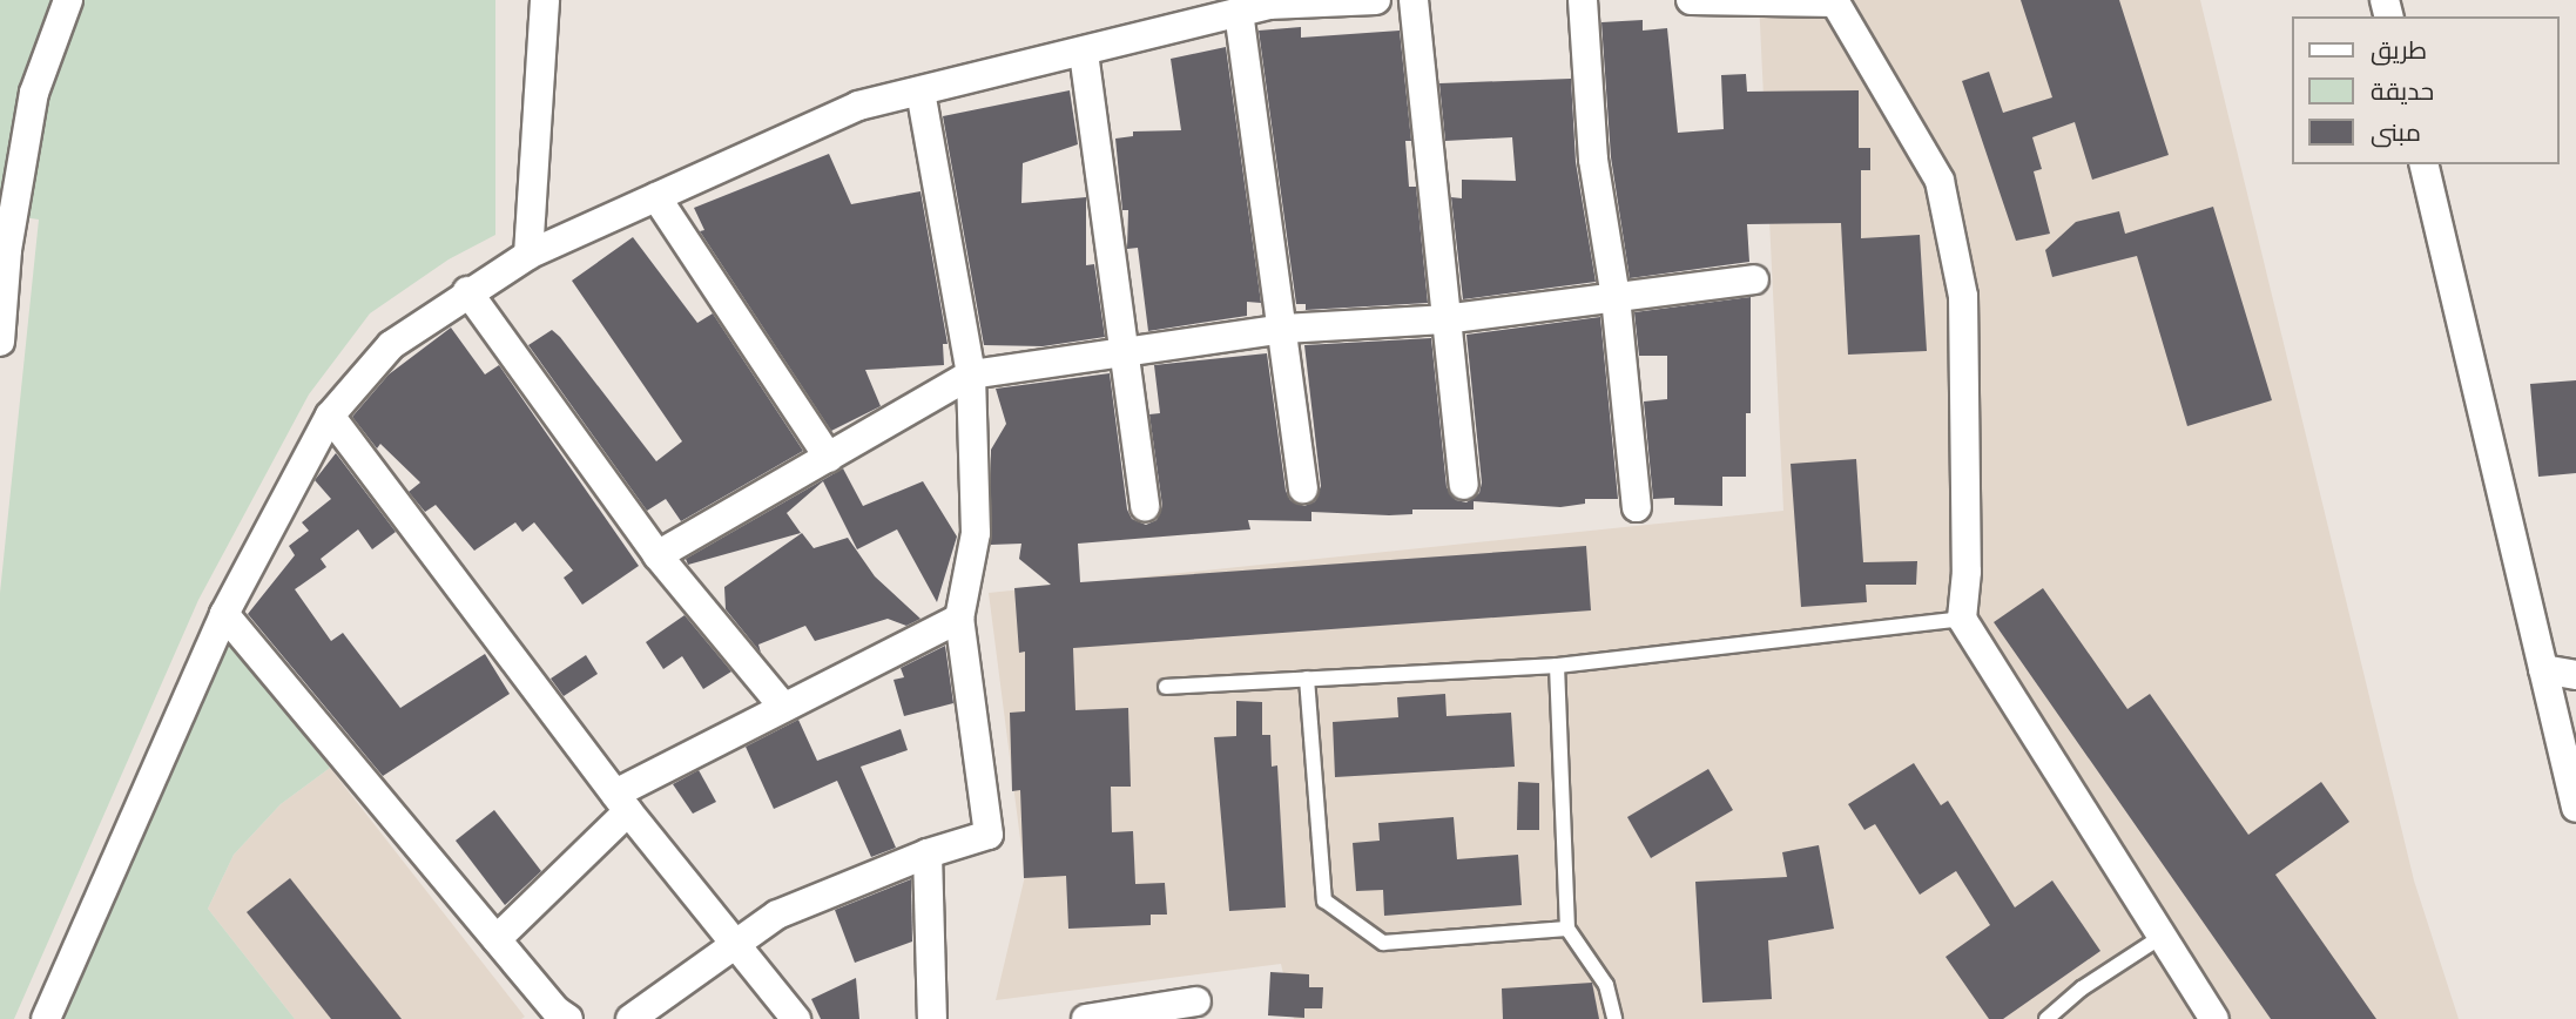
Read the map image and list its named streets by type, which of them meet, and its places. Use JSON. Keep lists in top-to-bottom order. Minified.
{"legend":["طريق","حديقة","مبنى"]}
